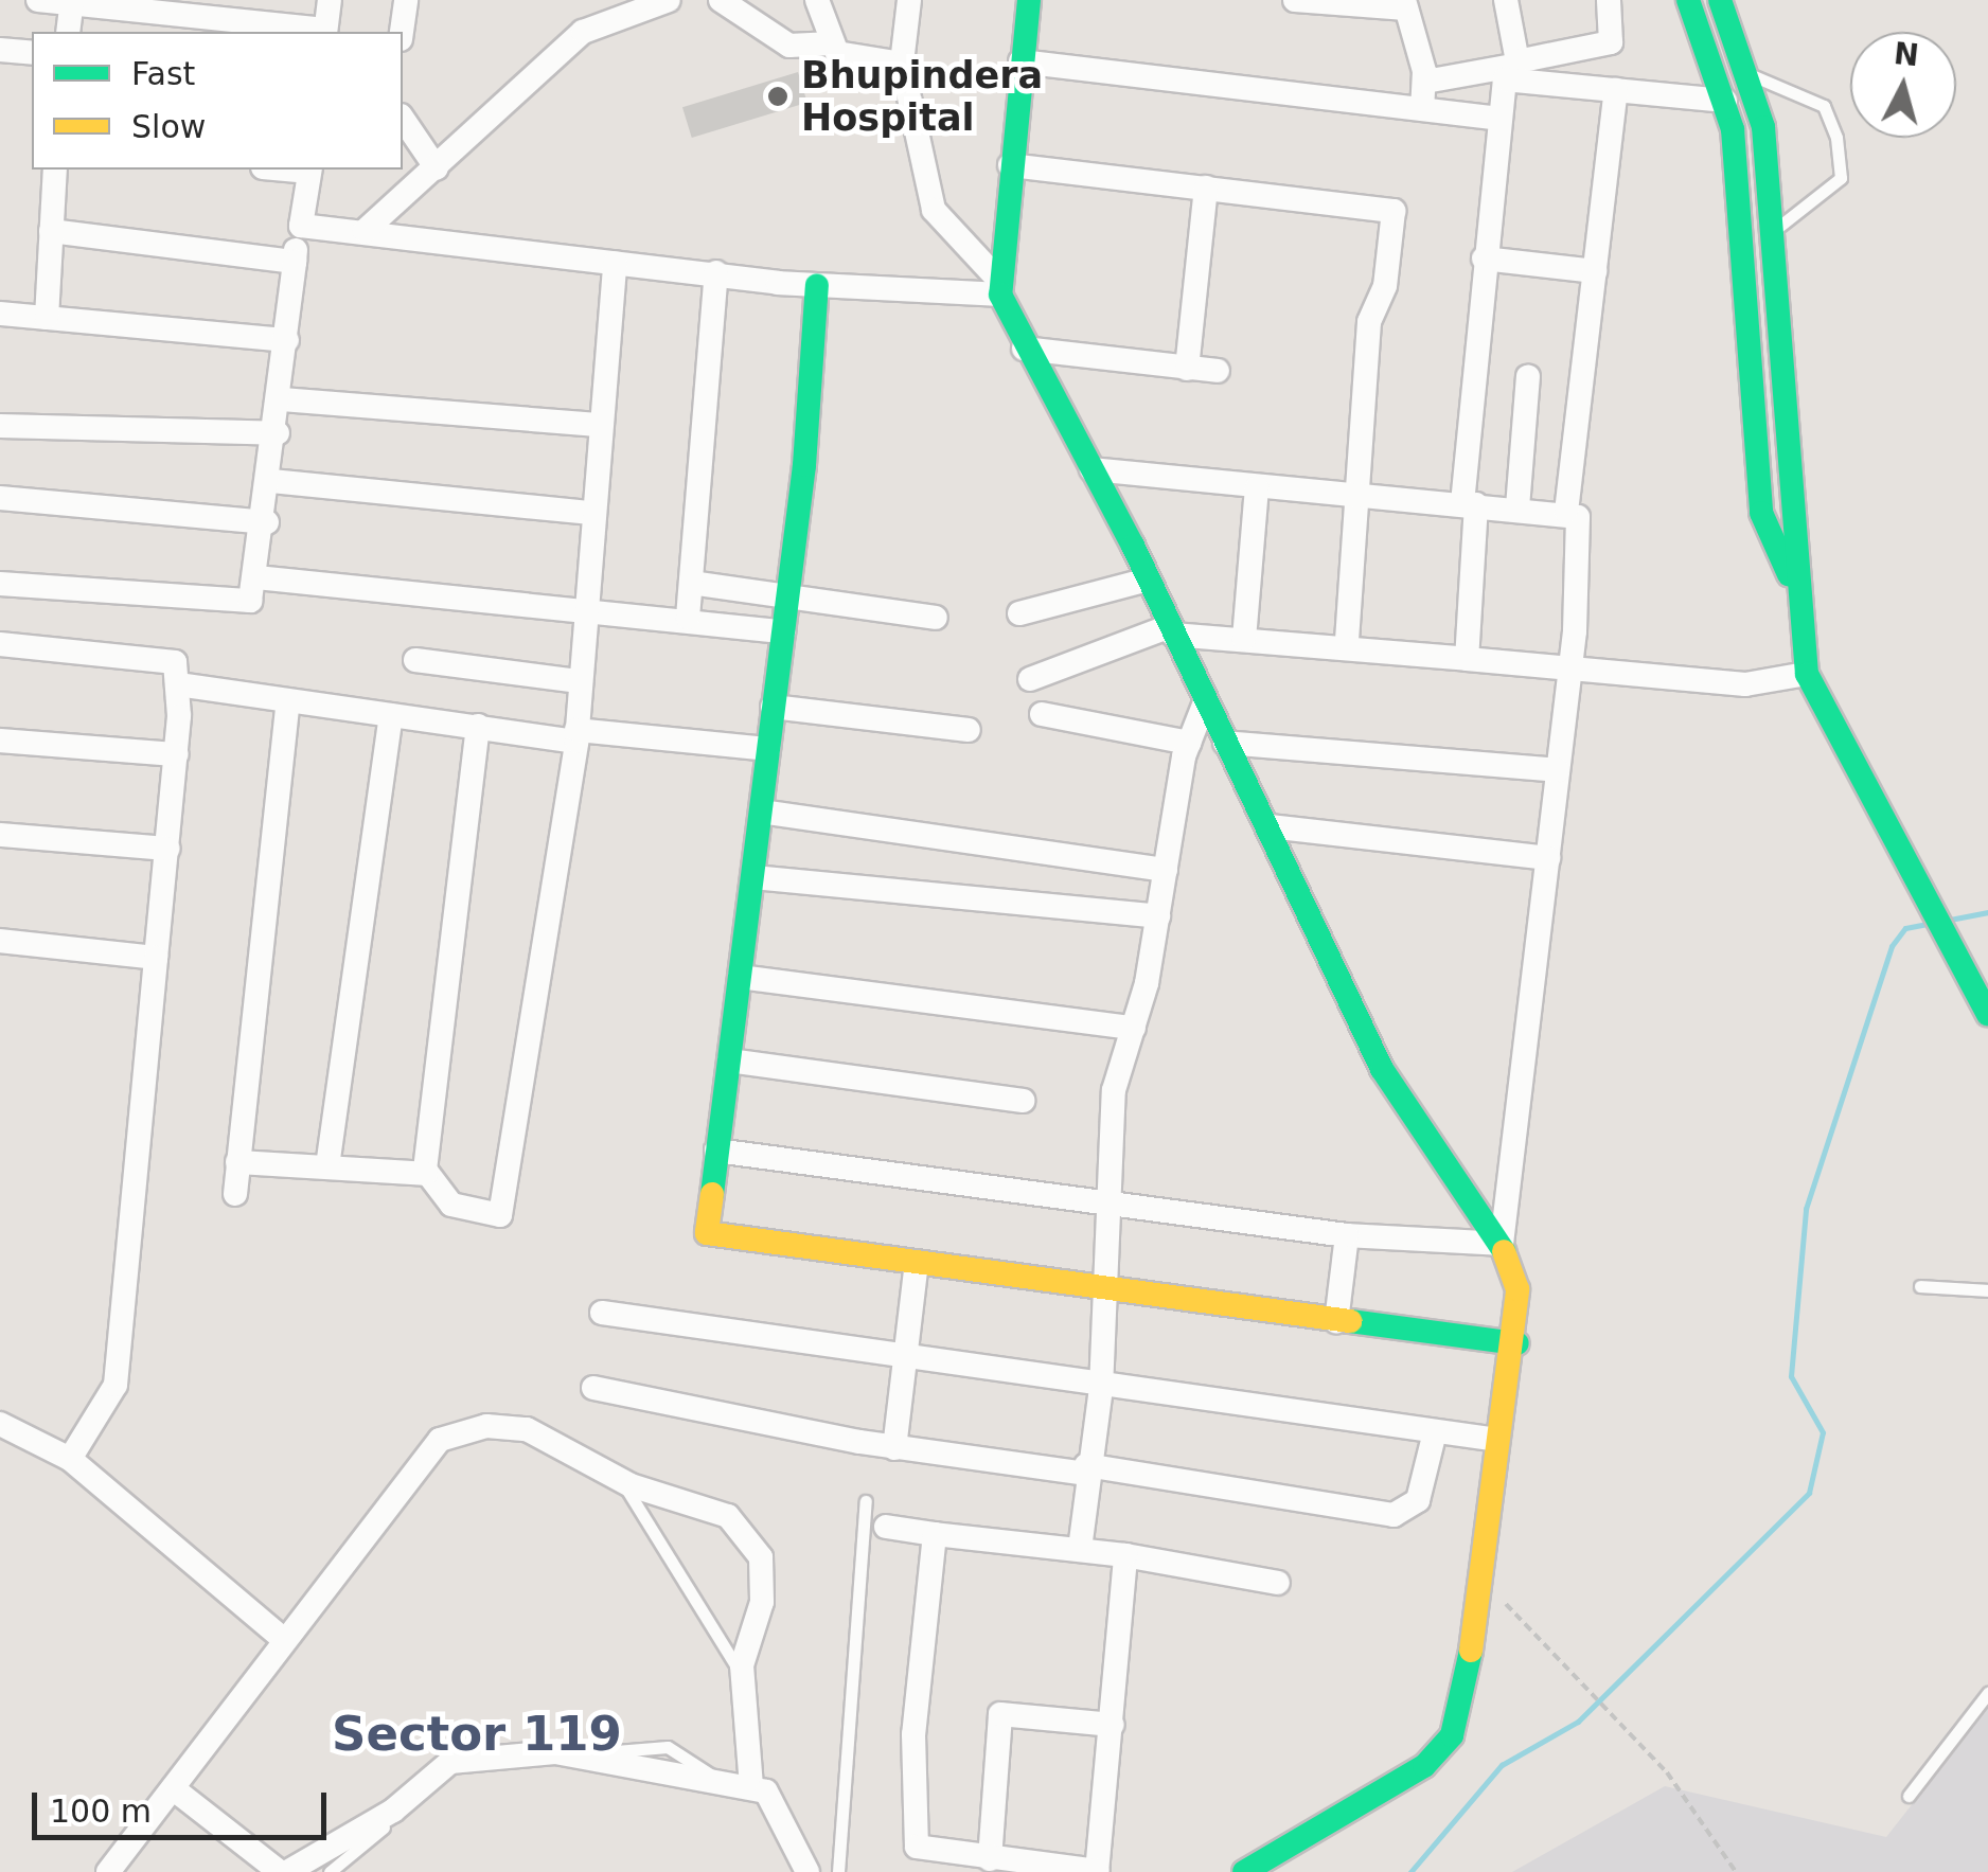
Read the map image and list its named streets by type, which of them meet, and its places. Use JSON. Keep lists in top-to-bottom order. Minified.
{"districts":["Sector 119"],"places":["Bhupindera Hospital"],"legend":["Fast","Slow"],"scale_bar":"100 m","north":"top"}
